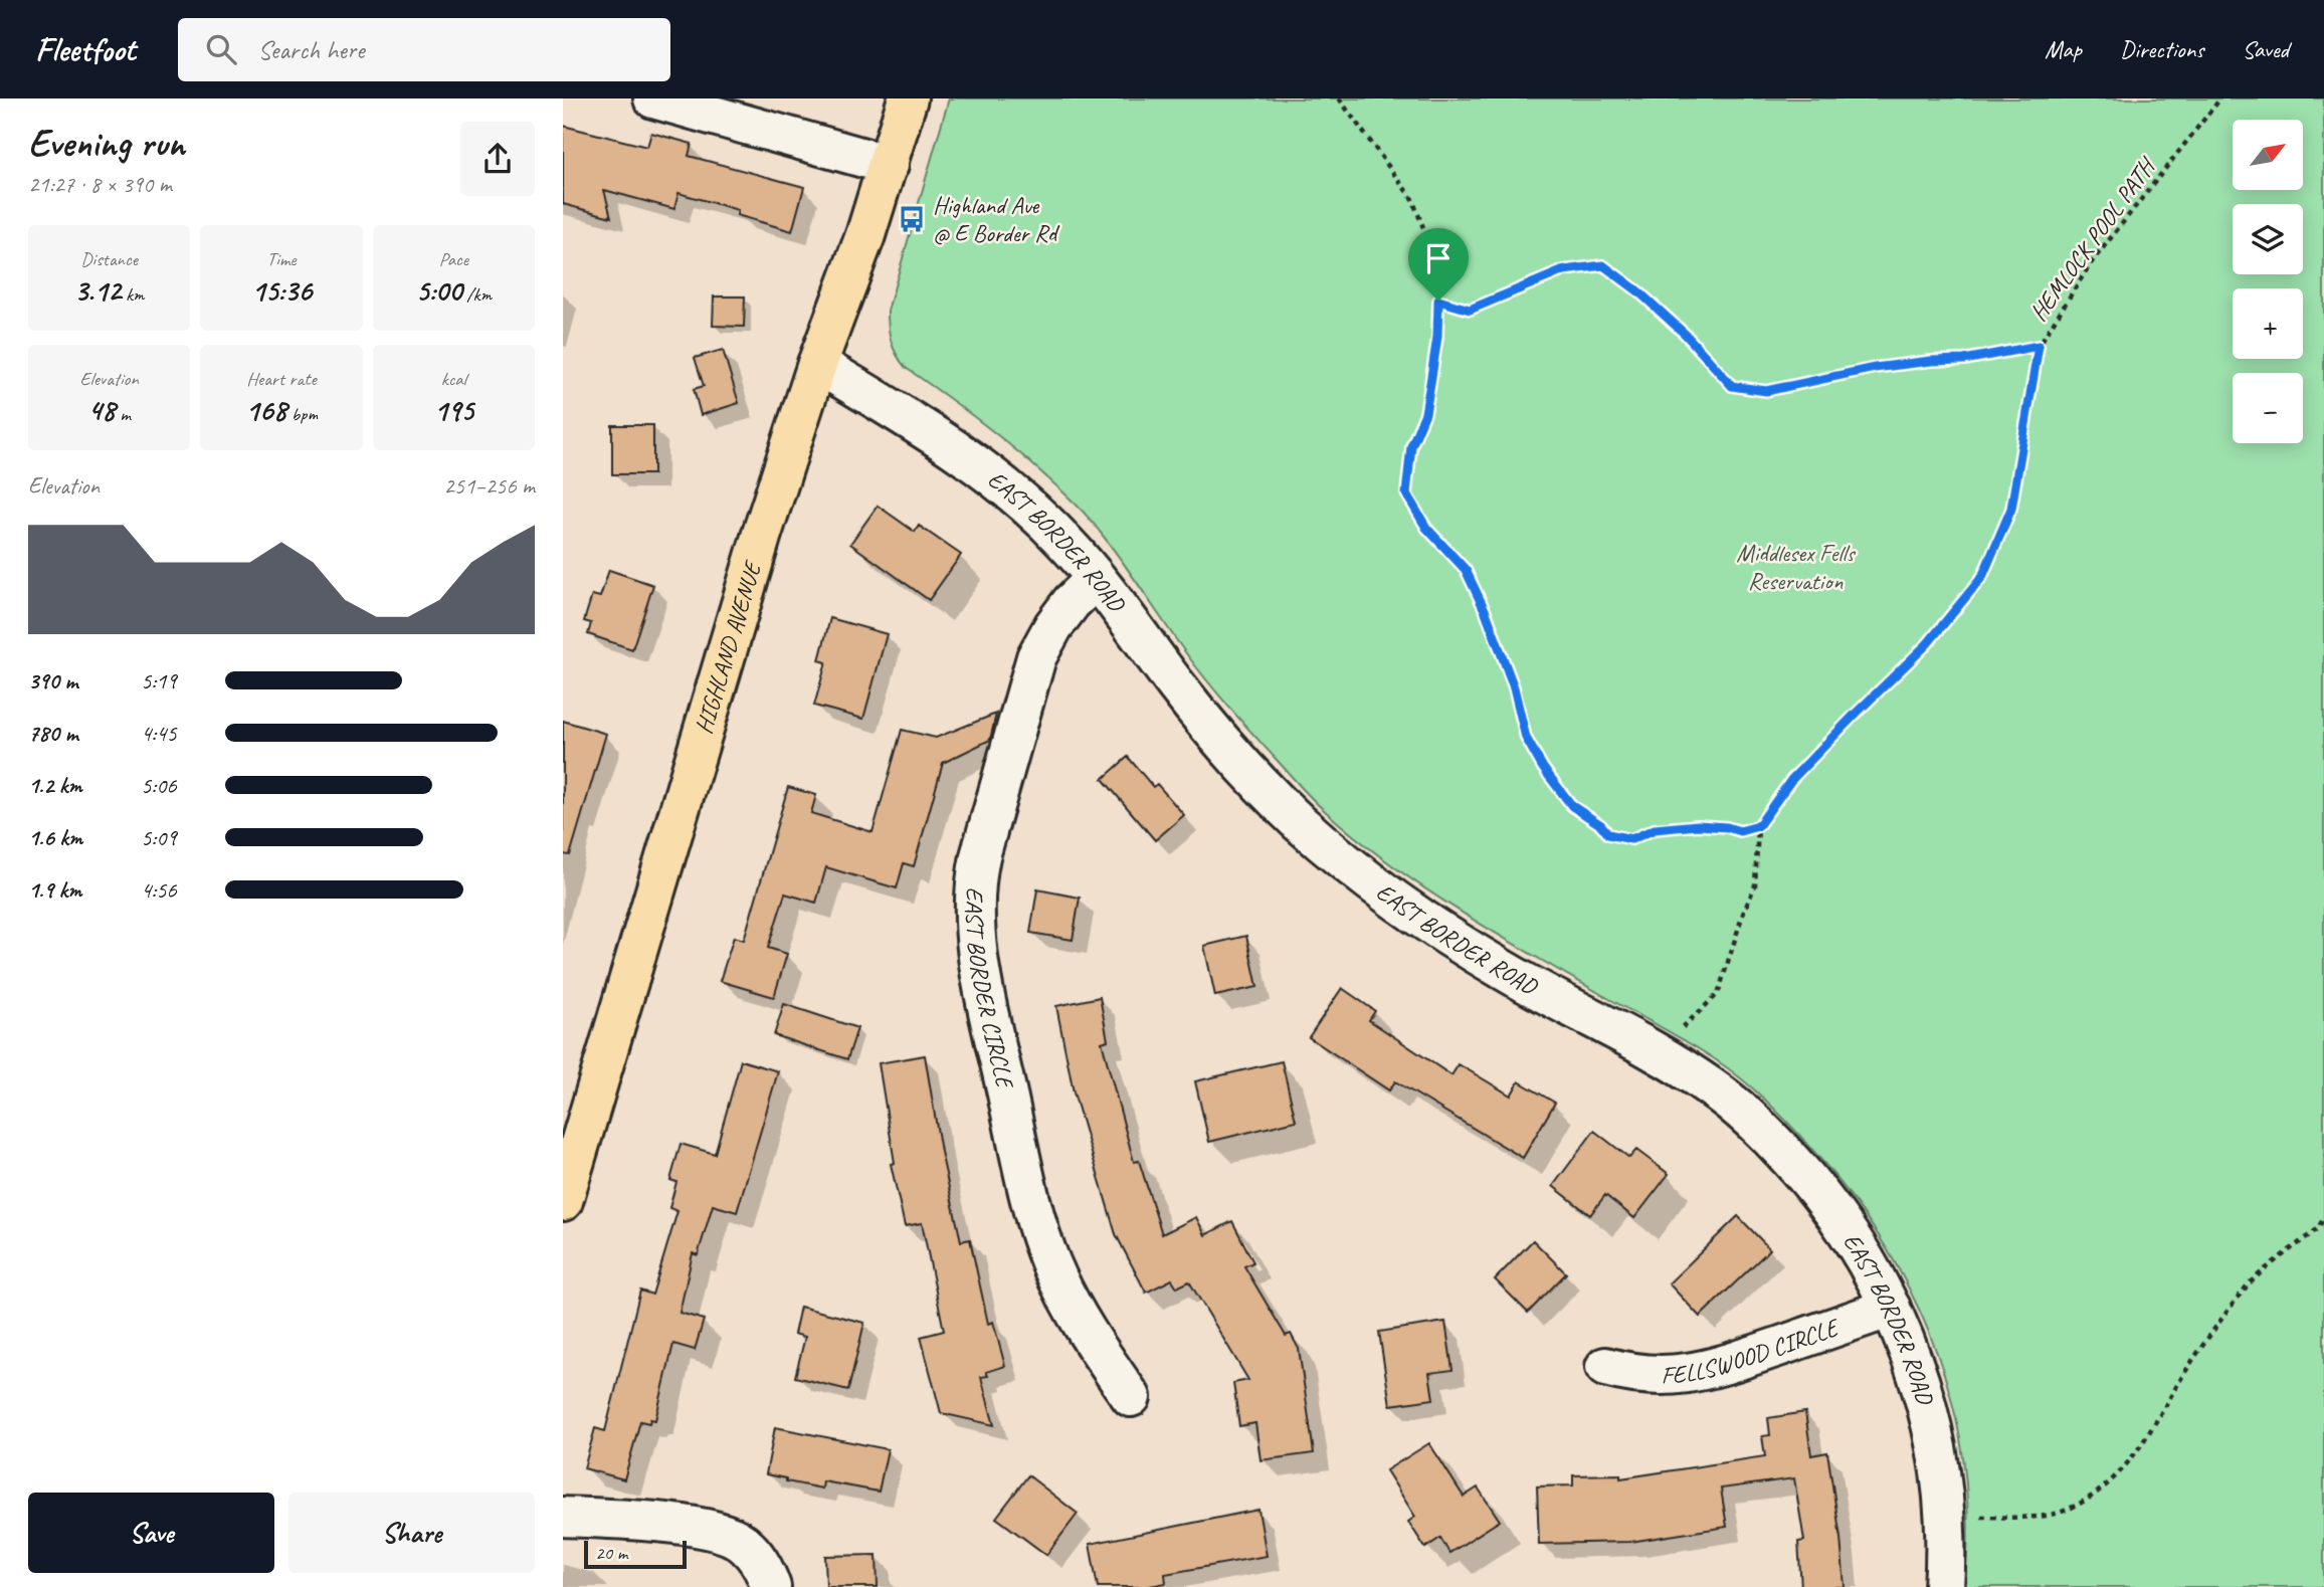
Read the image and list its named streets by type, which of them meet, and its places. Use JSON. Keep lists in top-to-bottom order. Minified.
{"streets":{"main road":["HIGHLAND AVENUE"],"street":["EAST BORDER ROAD","EAST BORDER CIRCLE","FELLSWOOD CIRCLE"],"path":["HEMLOCK POOL PATH"]},"crossings":[["EAST BORDER ROAD","HIGHLAND AVENUE"],["EAST BORDER ROAD","EAST BORDER CIRCLE"],["EAST BORDER ROAD","FELLSWOOD CIRCLE"]],"parks":["Middlesex Fells Reservation"],"places":{"bus stop":["Highland Ave @ E Border Rd"]},"scale_bar":"20 m","north":"top right","page":{"header":"Fleetfoot","search":"Search here","nav":["Map","Directions","Saved"],"heading":["Evening run","21:27 · 8 × 390 m"],"map_buttons":["+","−"],"stats":[["Distance","3.12 km"],["Time","15:36"],["Pace","5:00 /km"],["Elevation","48 m"],["Heart rate","168 bpm"],["kcal","195"]],"chart":["Elevation","251–256 m"],"list":[{"name":"390 m","note":"5:19"},{"name":"780 m","note":"4:45"},{"name":"1.2 km","note":"5:06"},{"name":"1.6 km","note":"5:09"},{"name":"1.9 km","note":"4:56"}],"buttons":["Save","Share"],"scale":"20 m"}}
